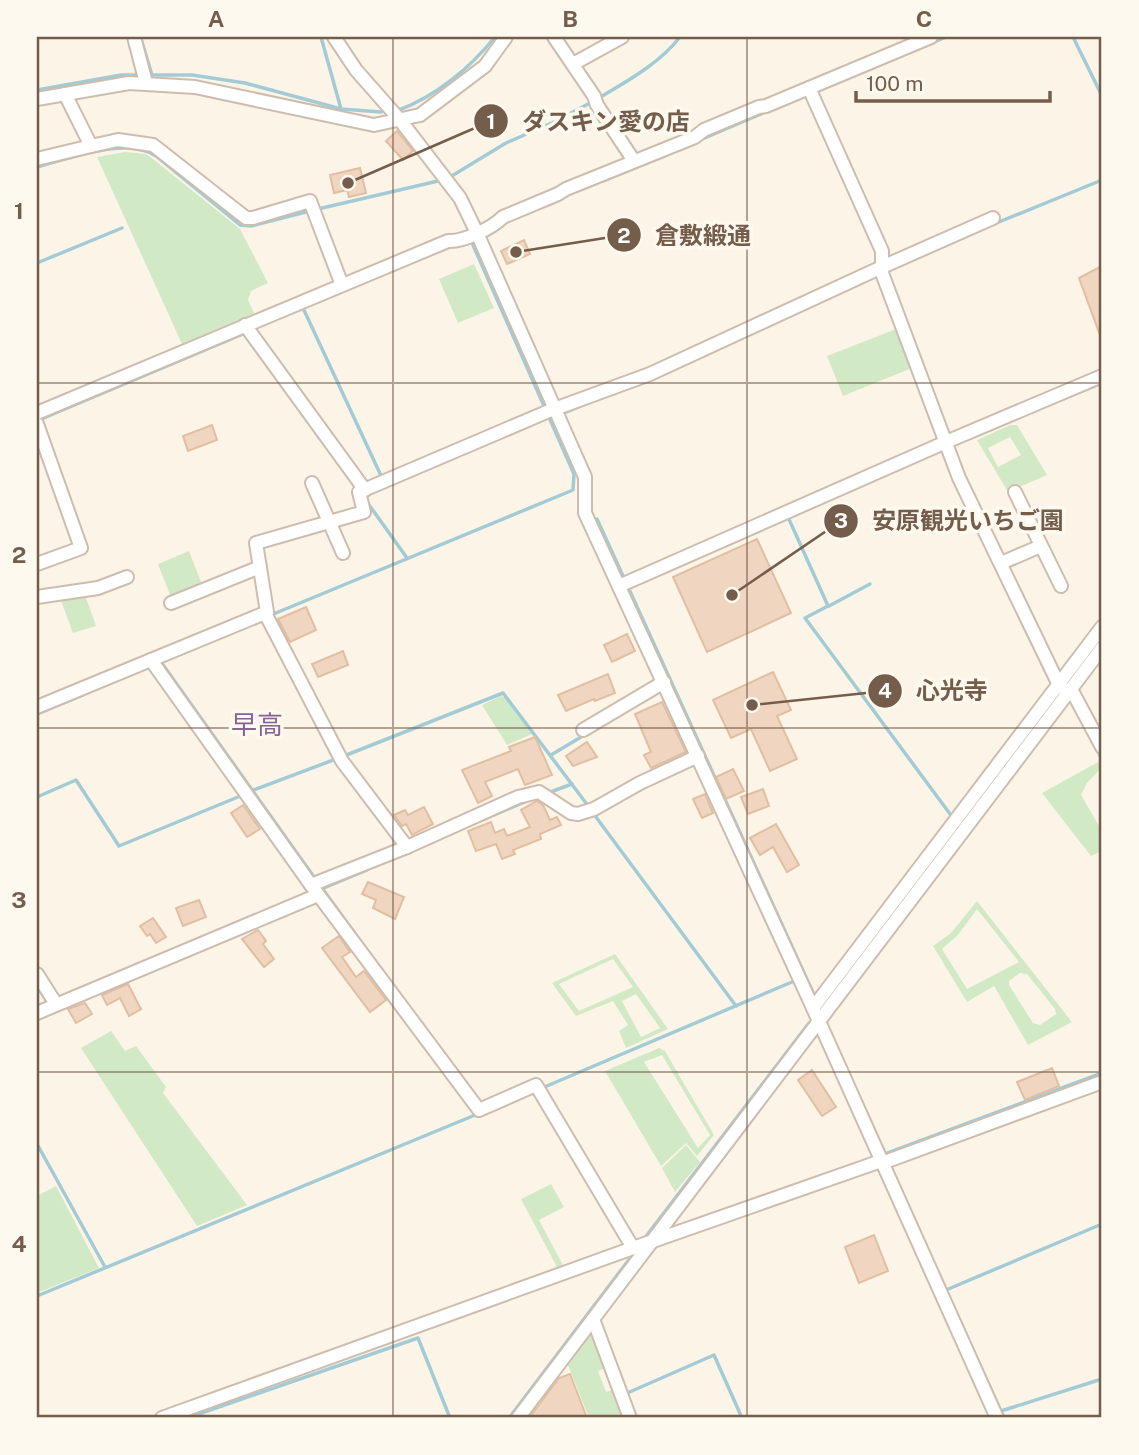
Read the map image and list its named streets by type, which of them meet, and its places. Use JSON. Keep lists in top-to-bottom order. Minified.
{"districts":["早高"],"places":["ダスキン愛の店","倉敷緞通","安原観光いちご園","心光寺"],"scale_bar":"100 m","grid":{"columns":["A","B","C"],"rows":["1","2","3","4"]}}
